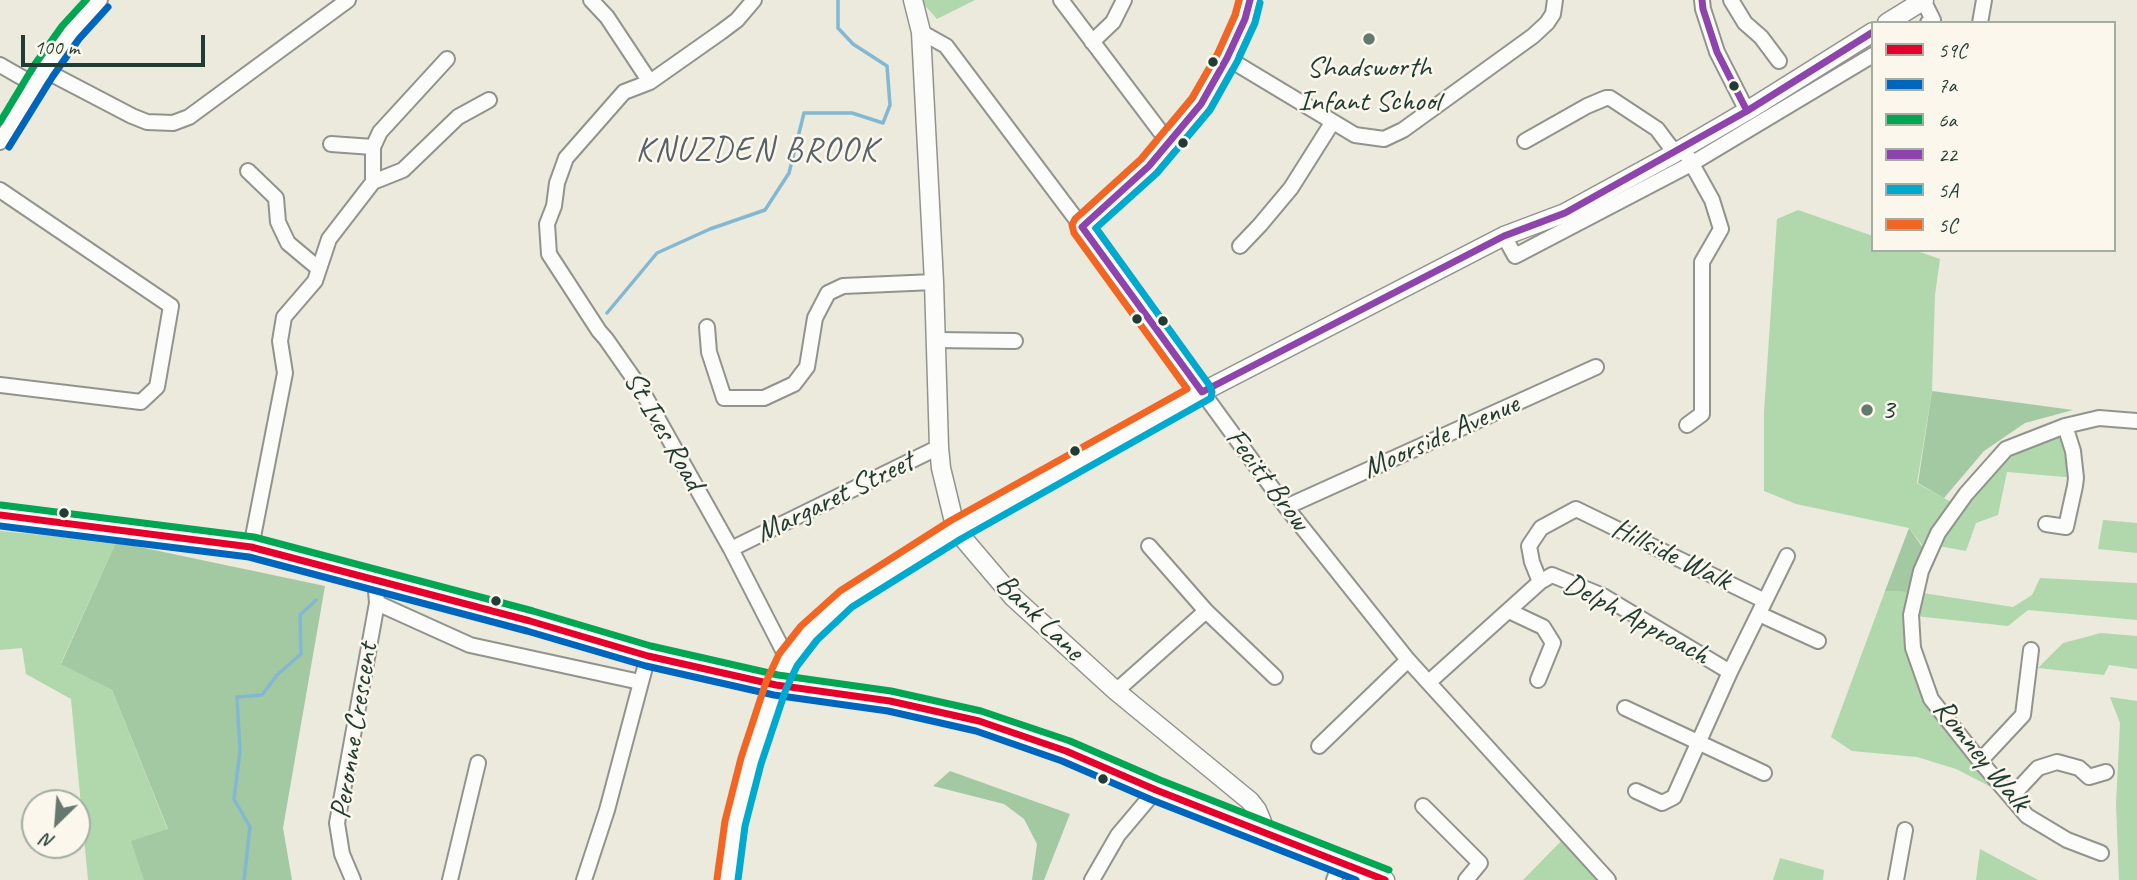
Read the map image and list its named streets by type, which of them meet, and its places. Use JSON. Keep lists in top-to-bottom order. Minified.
{"streets":{"main road":["Bank Lane"],"street":["St Ives Road","Moorside Avenue","Fecitt Brow","Margaret Street","Hillside Walk","Delph Approach","Peronne Crescent","Romney Walk"]},"crossings":[["St Ives Road","Margaret Street"],["Moorside Avenue","Fecitt Brow"],["Fecitt Brow","Bank Lane"],["Margaret Street","Bank Lane"],["Hillside Walk","Delph Approach"]],"districts":["KNUZDEN BROOK"],"places":["Shadsworth Infant School","3"],"lines":["transit line 6a","transit line 22","transit line 5C","transit line 5A","transit line 7a","transit line 59C"],"legend":["59C","7a","6a","22","5A","5C"],"scale_bar":"100 m","north":"bottom left"}
